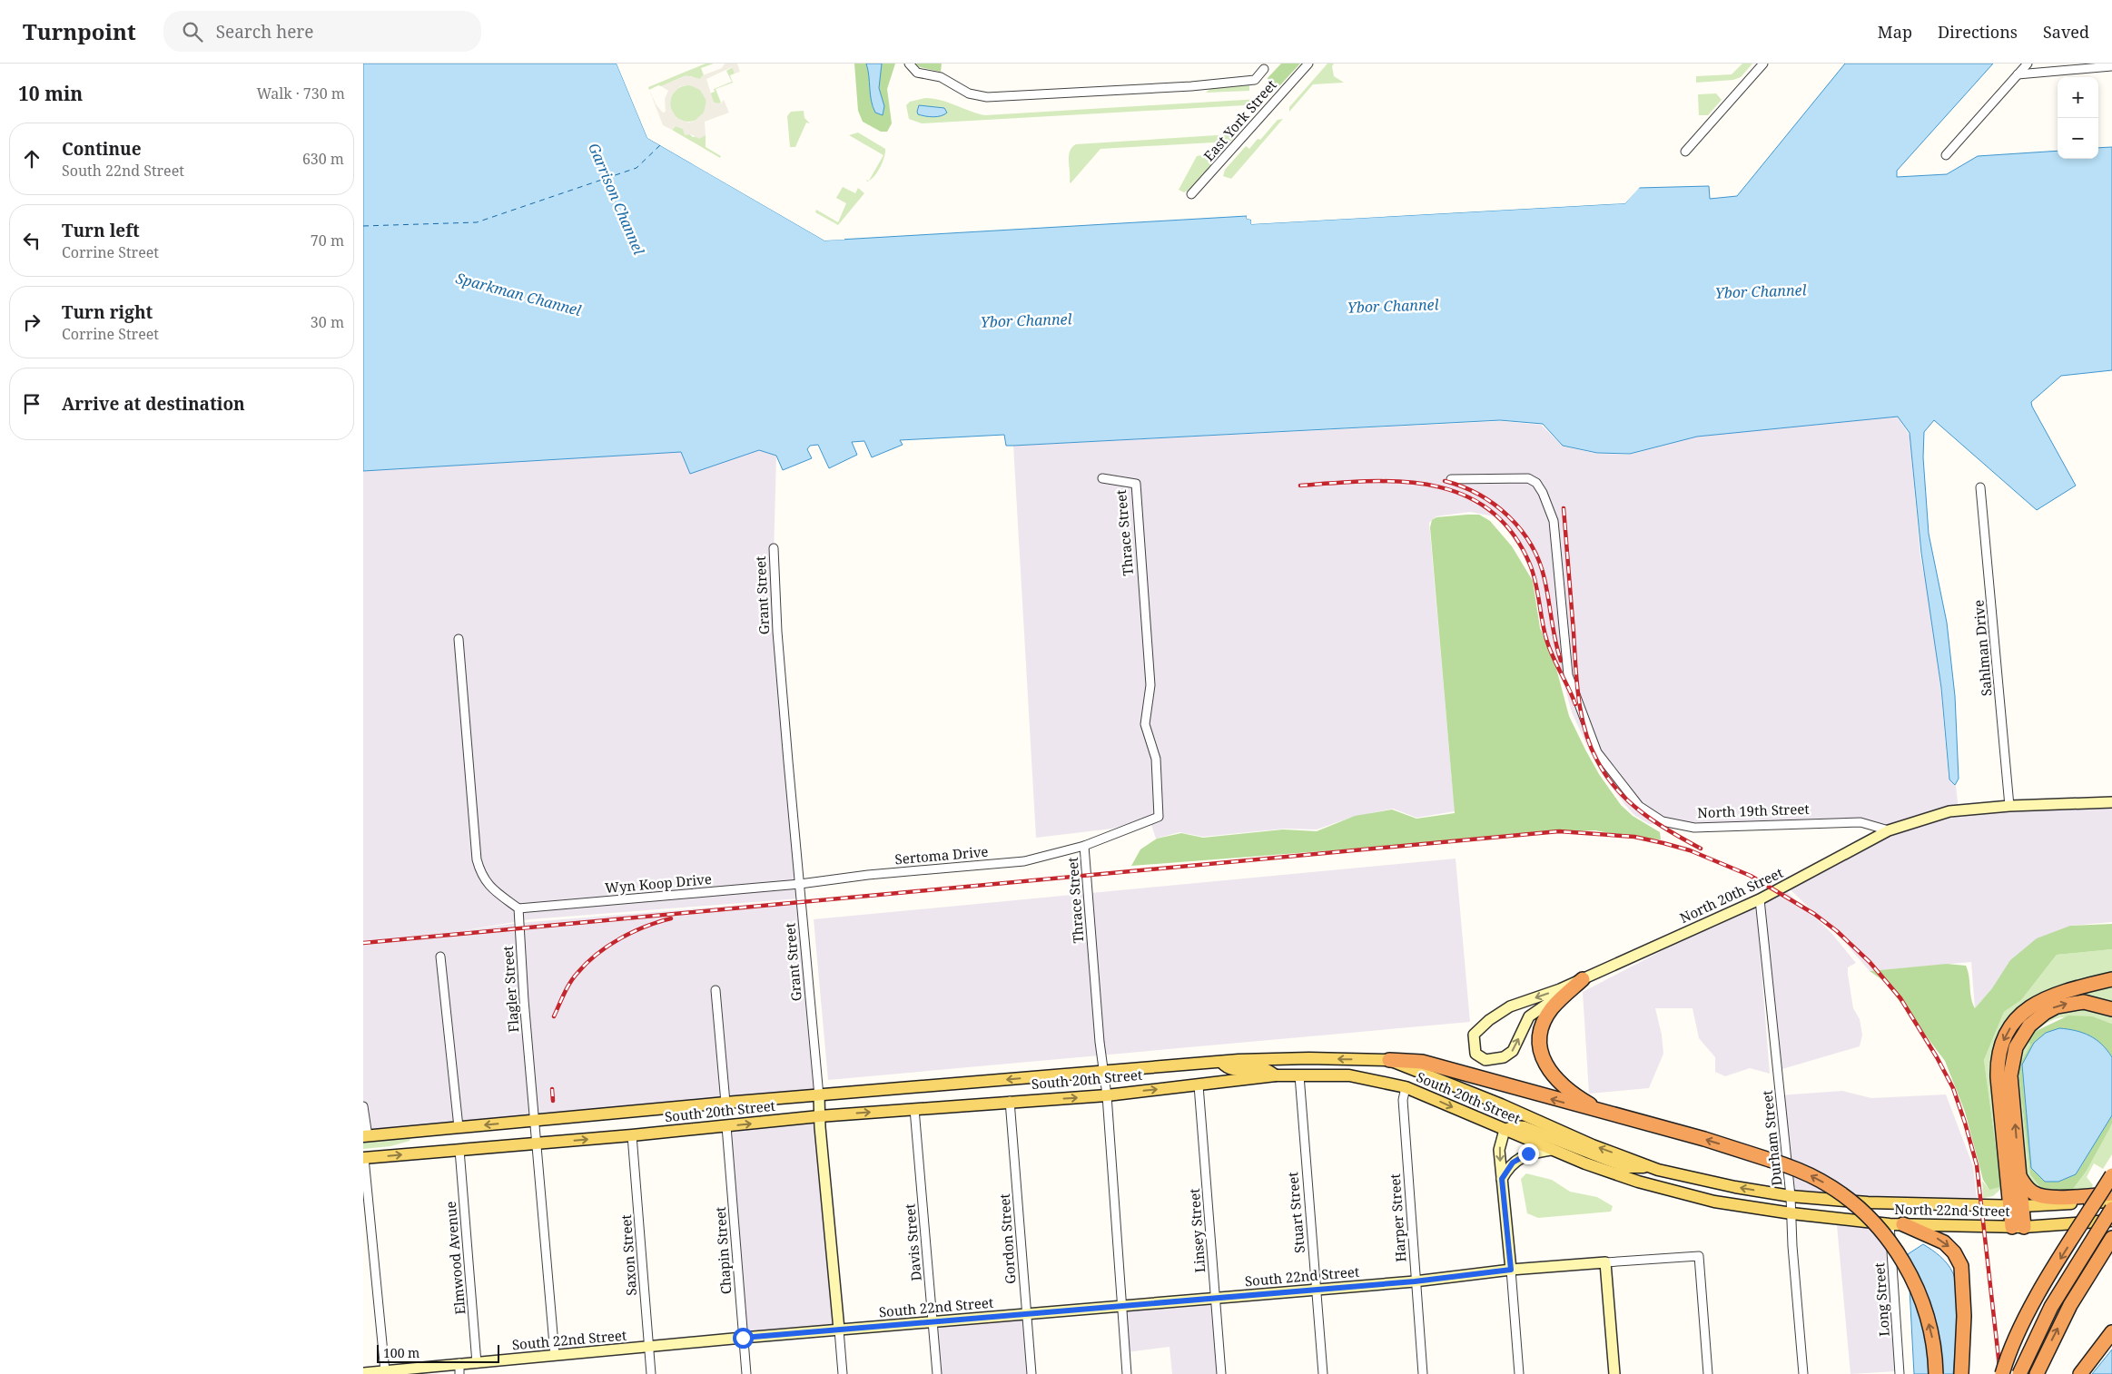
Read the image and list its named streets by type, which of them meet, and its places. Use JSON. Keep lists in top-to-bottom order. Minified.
{"streets":{"main road":["South 20th Street","North 22nd Street"],"street":["East York Street","Thrace Street","Grant Street","Sahlman Drive","North 19th Street","Sertoma Drive","Wyn Koop Drive","North 20th Street","Flagler Street","Durham Street","Stuart Street","Harper Street","Linsey Street","Gordon Street","Davis Street","Chapin Street","Saxon Street","Elmwood Avenue","South 22nd Street","Long Street"]},"crossings":[["Thrace Street","Sertoma Drive"],["Thrace Street","South 20th Street"],["Thrace Street","South 22nd Street"],["Grant Street","Sertoma Drive"],["Grant Street","Wyn Koop Drive"],["Grant Street","South 20th Street"],["Grant Street","South 22nd Street"],["North 19th Street","North 20th Street"],["Sertoma Drive","Wyn Koop Drive"],["Wyn Koop Drive","Flagler Street"],["North 20th Street","Durham Street"],["Flagler Street","South 20th Street"],["Flagler Street","South 22nd Street"],["South 20th Street","Durham Street"],["South 20th Street","North 22nd Street"],["South 20th Street","Stuart Street"],["South 20th Street","Harper Street"],["South 20th Street","Linsey Street"],["South 20th Street","Gordon Street"],["South 20th Street","Davis Street"],["South 20th Street","Chapin Street"],["South 20th Street","Saxon Street"],["South 20th Street","Elmwood Avenue"],["Durham Street","North 22nd Street"],["North 22nd Street","Long Street"],["Stuart Street","South 22nd Street"],["Harper Street","South 22nd Street"],["Linsey Street","South 22nd Street"],["Gordon Street","South 22nd Street"],["Davis Street","South 22nd Street"],["Chapin Street","South 22nd Street"],["Saxon Street","South 22nd Street"],["Elmwood Avenue","South 22nd Street"]],"water":["Garrison Channel","Ybor Channel","Sparkman Channel"],"scale_bar":"100 m","page":{"header":"Turnpoint","search":"Search here","nav":["Map","Directions","Saved"],"heading":["10 min","Walk · 730 m"],"map_buttons":["+","−"],"list":[["Continue","South 22nd Street","630 m"],["Turn left","Corrine Street","70 m"],["Turn right","Corrine Street","30 m"],"Arrive at destination"],"scale":"100 m"}}
